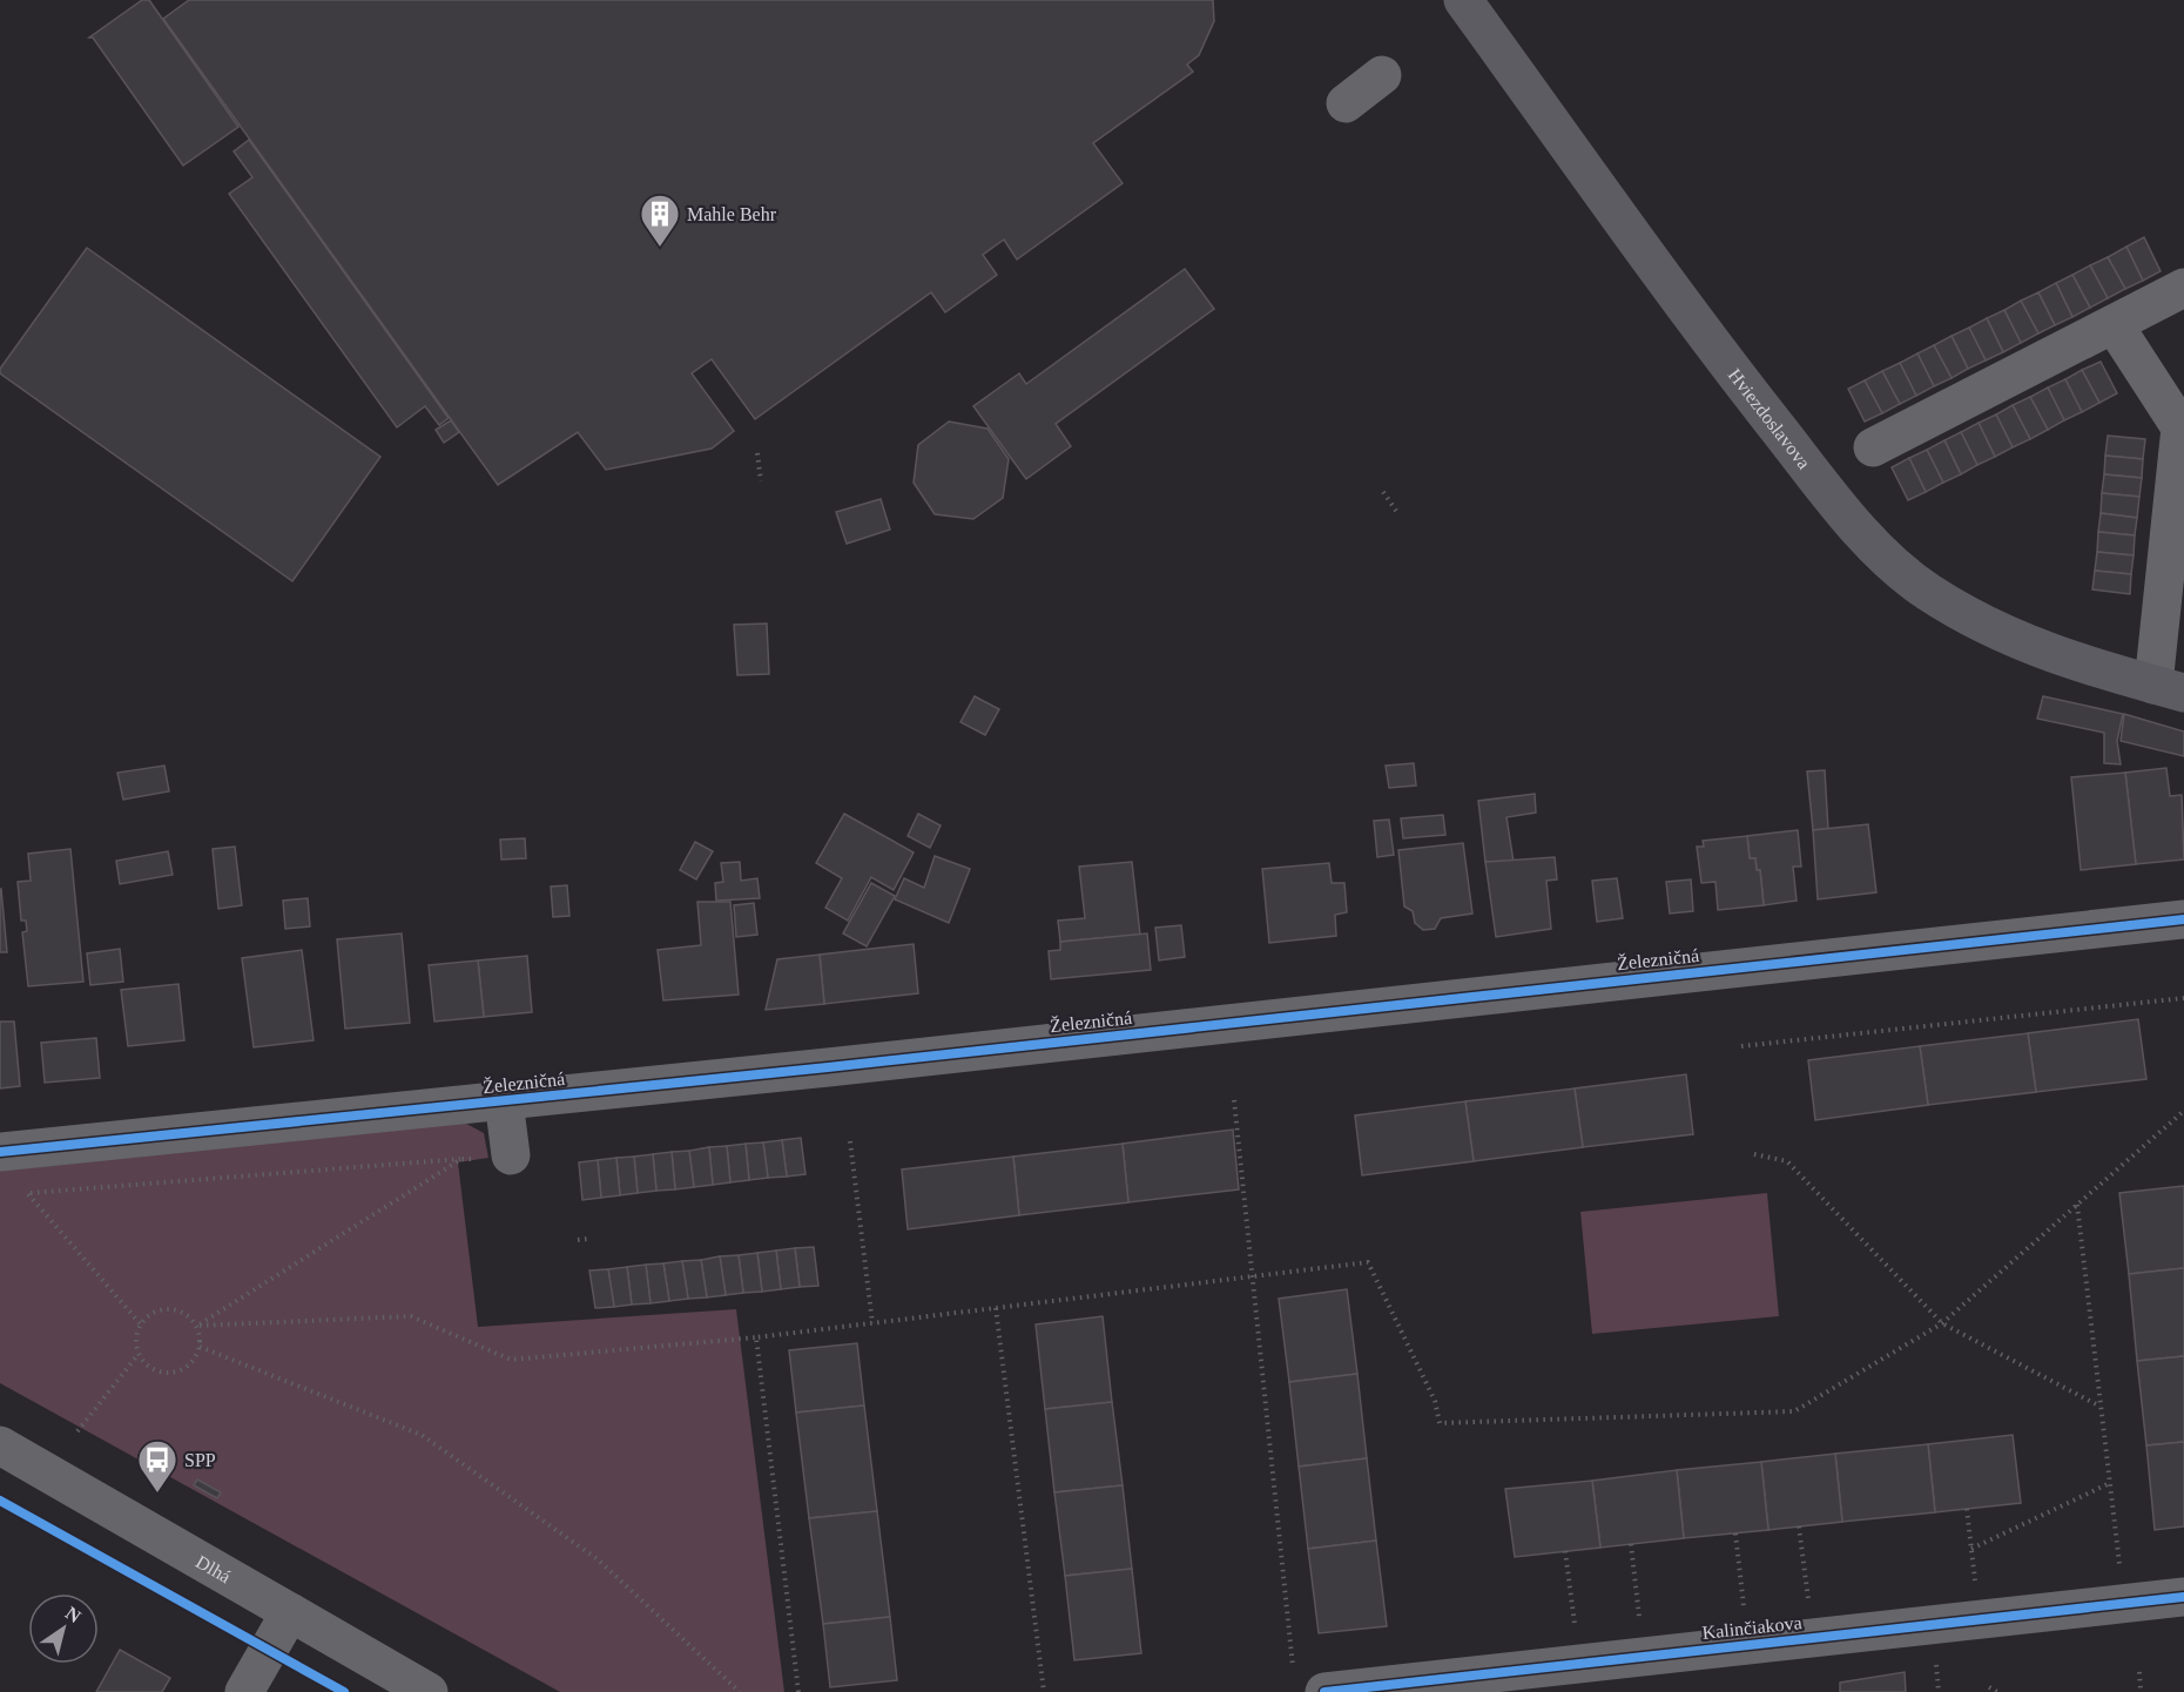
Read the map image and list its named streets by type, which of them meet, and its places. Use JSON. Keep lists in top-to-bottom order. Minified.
{"streets":{"main road":["Hviezdoslavova"],"street":["Železničná","Dlhá","Kalinčiakova"]},"places":{"building":["Mahle Behr"],"bus stop":["SPP"]},"north":"top right"}
